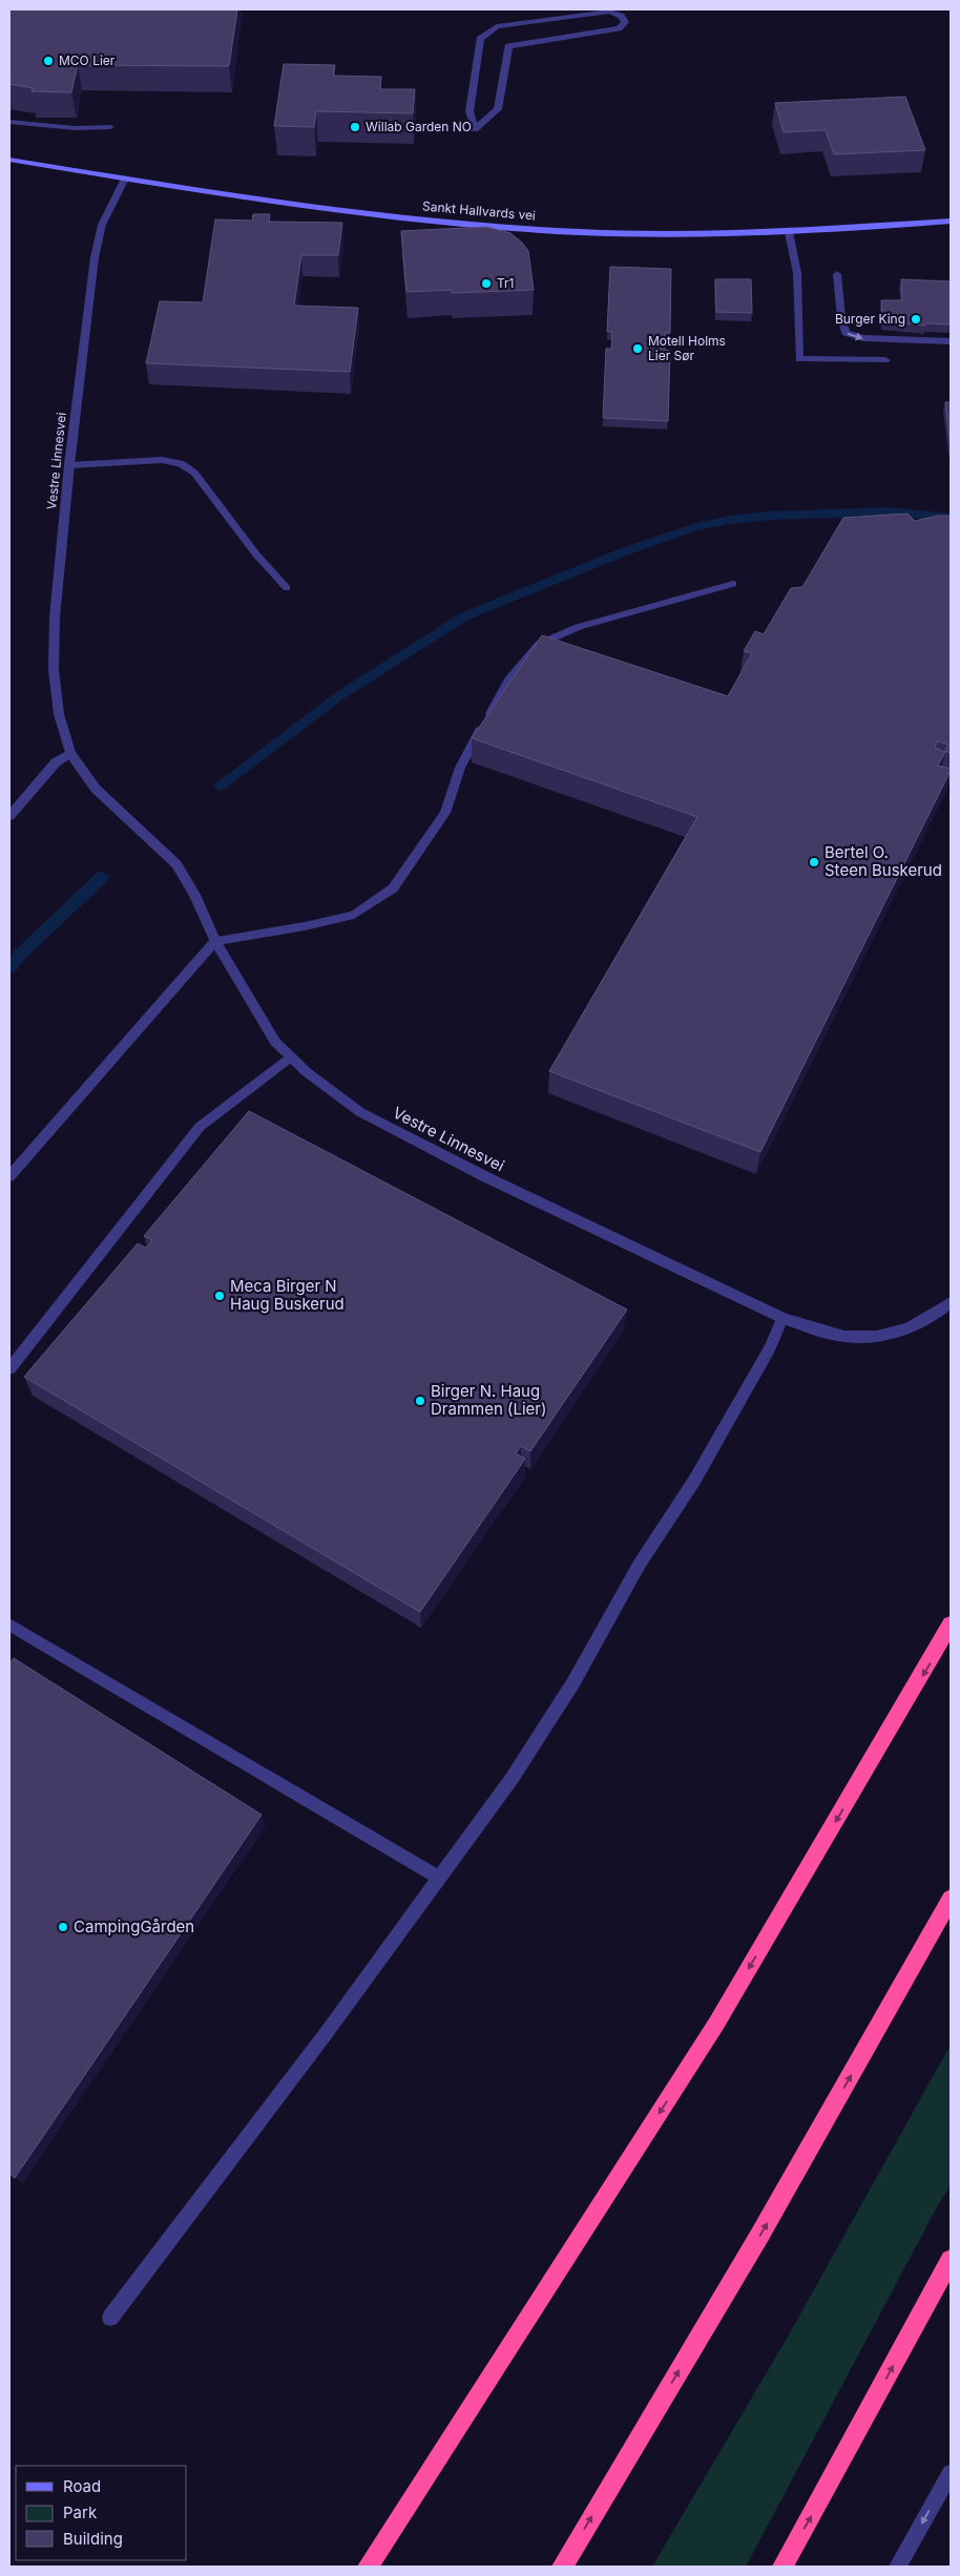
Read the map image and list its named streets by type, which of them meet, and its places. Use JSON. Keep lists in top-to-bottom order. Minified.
{"streets":{"main road":["Sankt Hallvards vei"],"street":["Vestre Linnesvei"]},"crossings":[["Sankt Hallvards vei","Vestre Linnesvei"]],"places":["MCO Lier","Willab Garden NO","Tr1","Burger King","Motell Holms Lier Sør","Bertel O. Steen Buskerud","Meca Birger N Haug Buskerud","Birger N. Haug Drammen (Lier)","CampingGården"],"legend":["Road","Park","Building"]}
